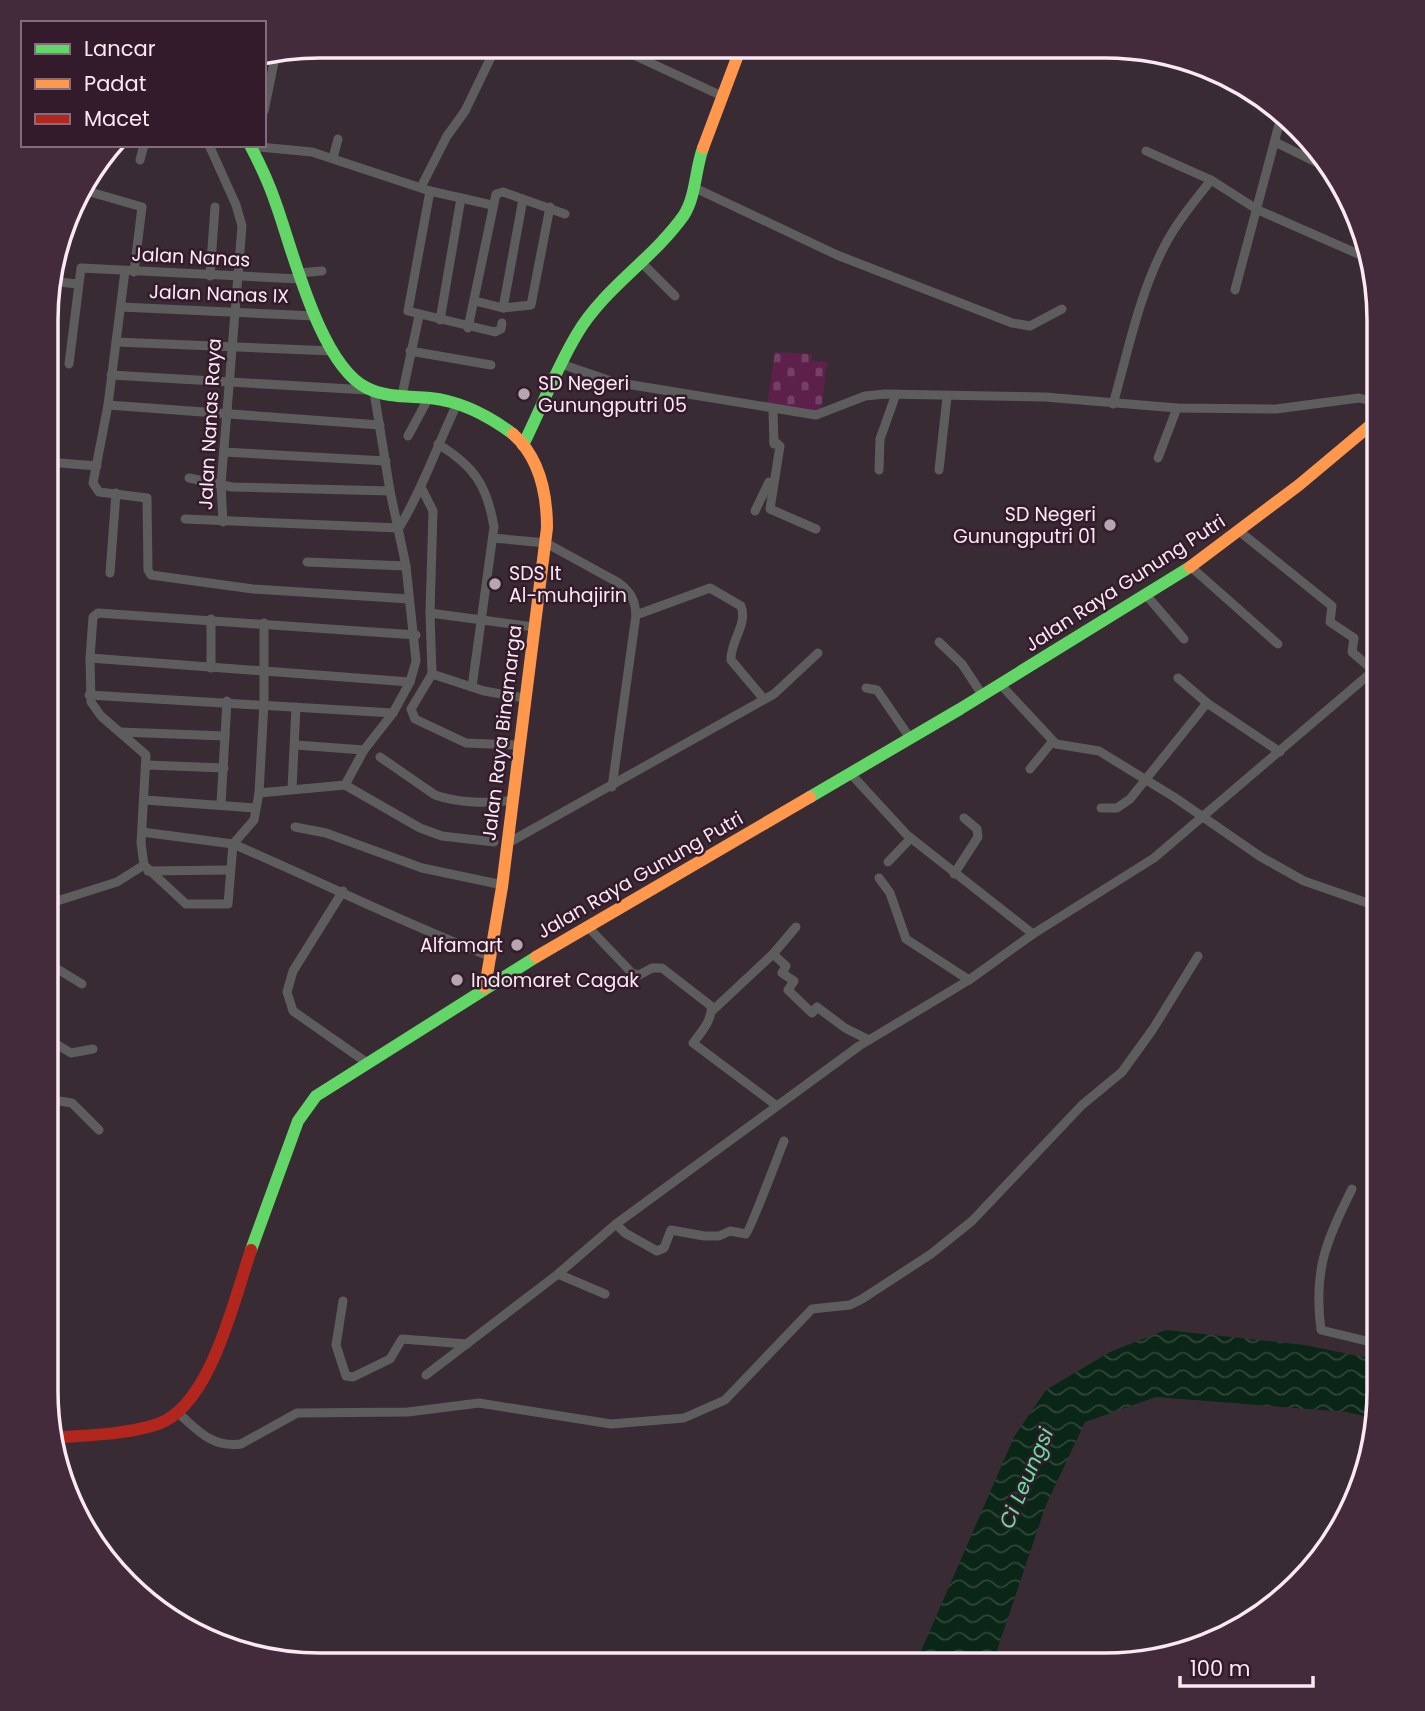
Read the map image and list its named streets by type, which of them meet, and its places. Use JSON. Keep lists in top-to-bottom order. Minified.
{"streets":{"main road":["Jalan Raya Gunung Putri","Jalan Raya Binamarga"],"street":["Jalan Nanas","Jalan Nanas IX","Jalan Nanas Raya"]},"crossings":[["Jalan Nanas","Jalan Nanas Raya"],["Jalan Nanas IX","Jalan Nanas Raya"],["Jalan Raya Gunung Putri","Jalan Raya Binamarga"]],"water":["Ci Leungsi"],"places":["SD Negeri Gunungputri 05","SD Negeri Gunungputri 01","SDS It Al-muhajirin","Alfamart","Indomaret Cagak"],"legend":["Lancar","Padat","Macet"],"scale_bar":"100 m"}
